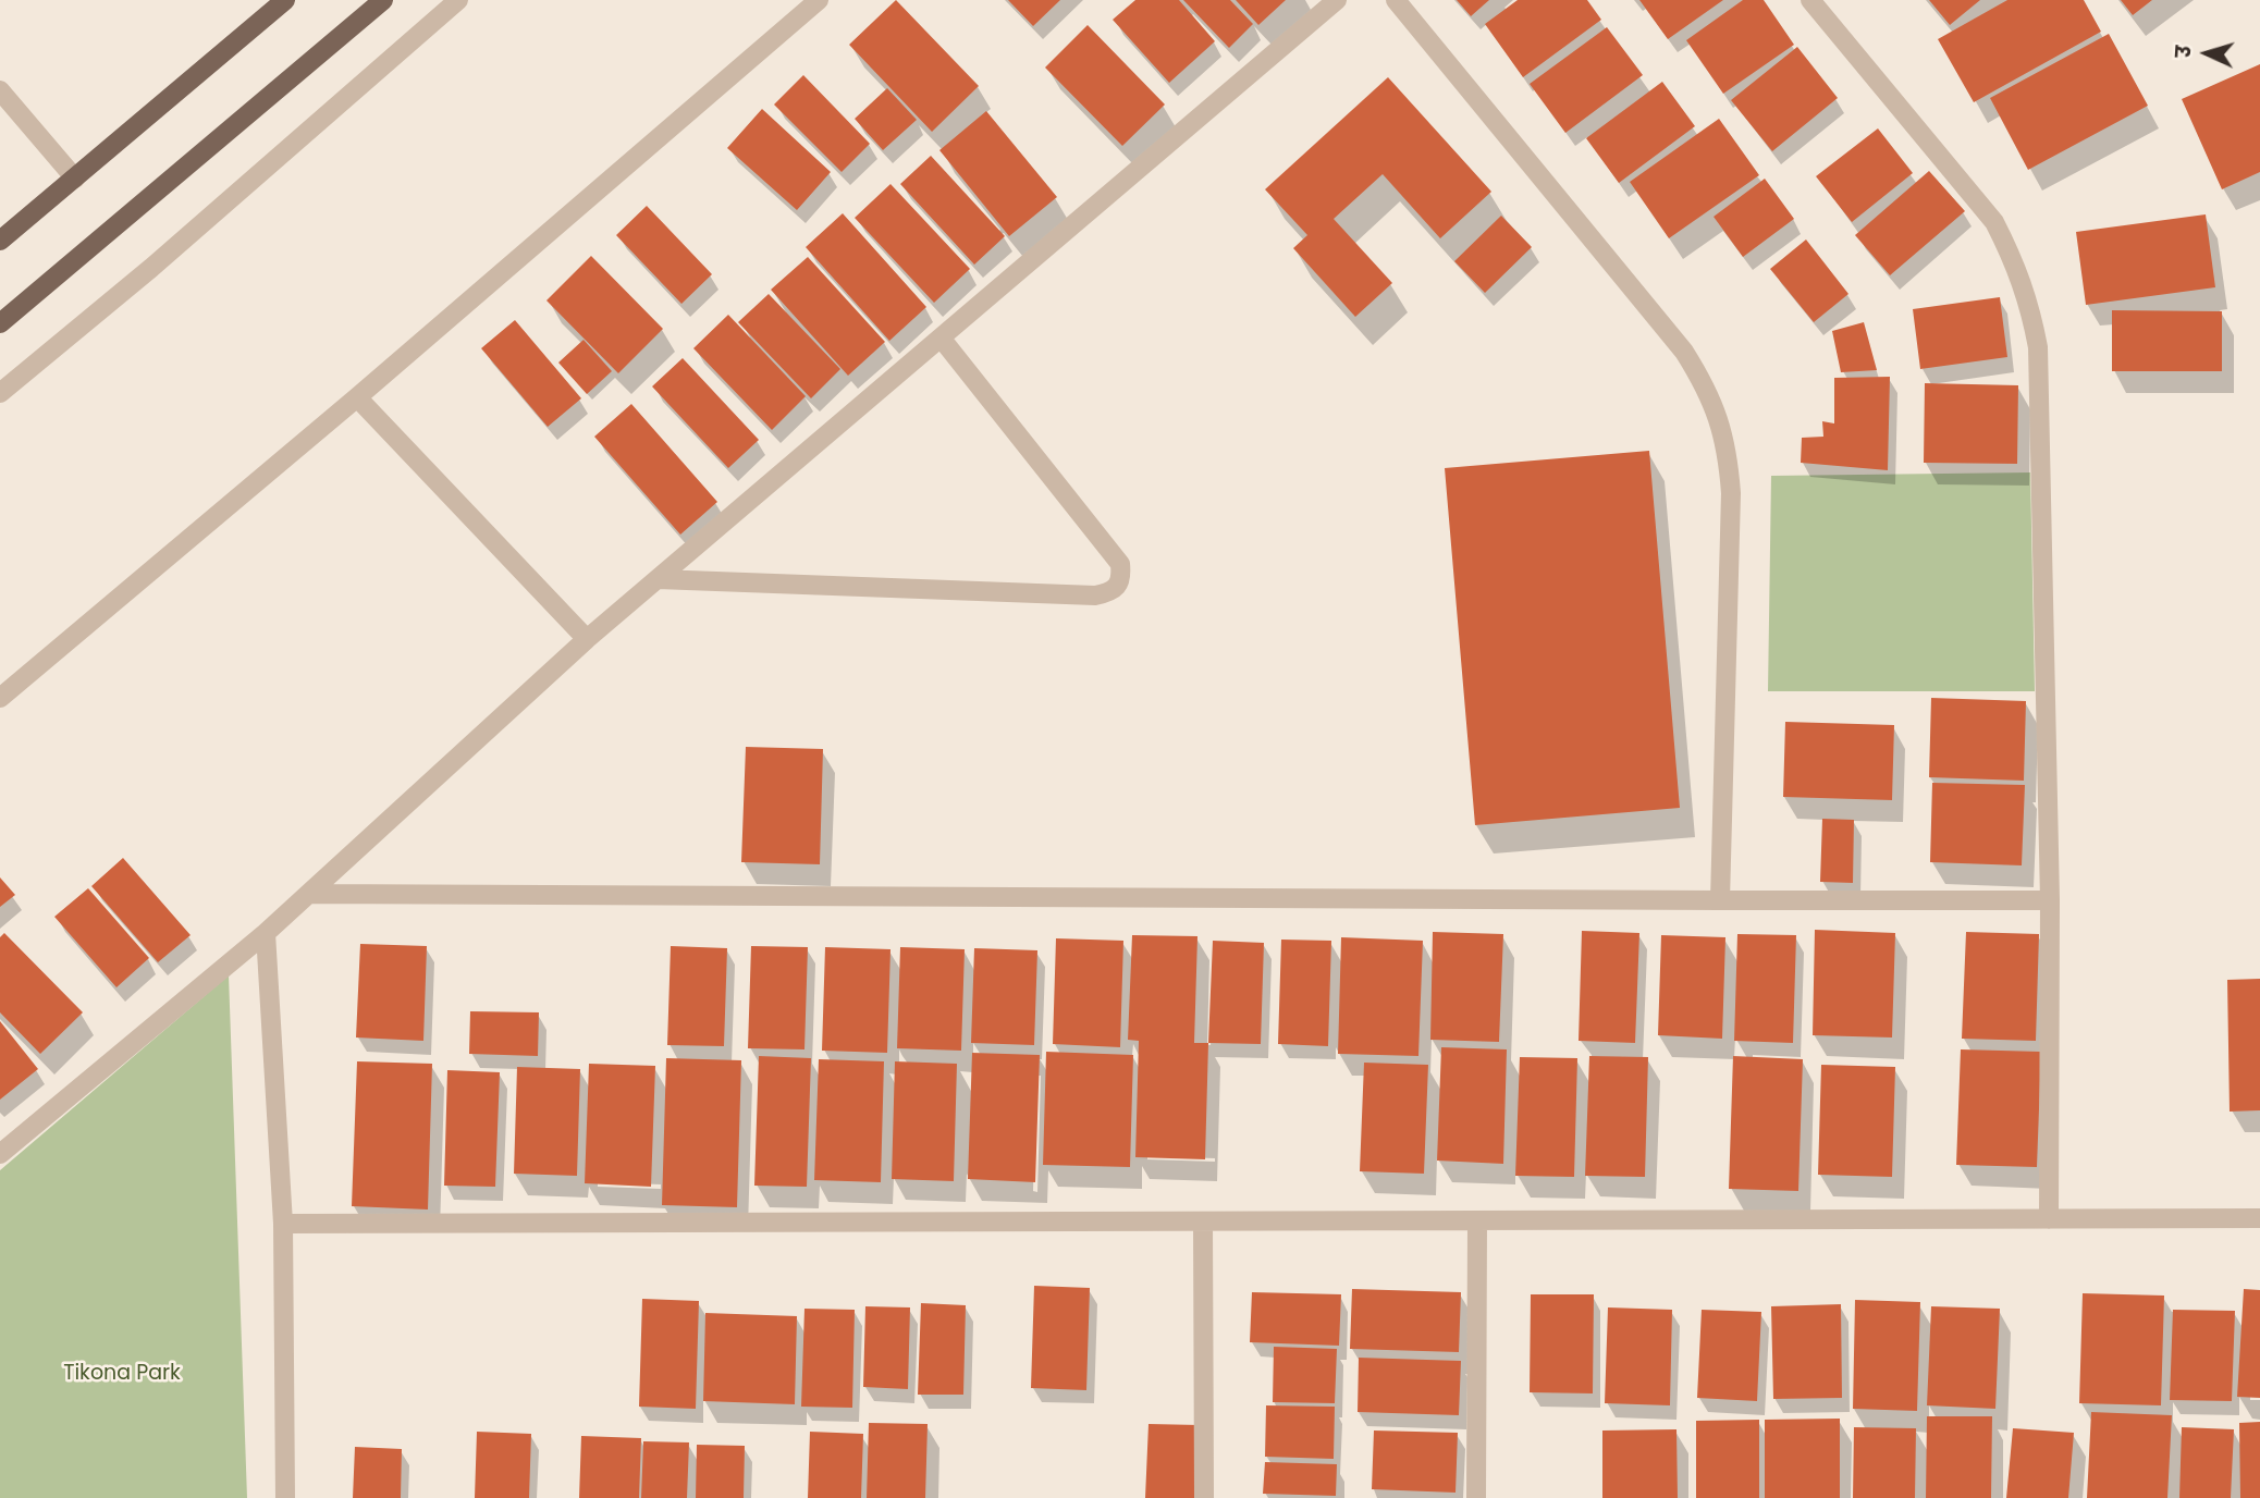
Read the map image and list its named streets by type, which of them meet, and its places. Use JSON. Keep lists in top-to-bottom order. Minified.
{"parks":["Tikona Park"],"north":"left"}
